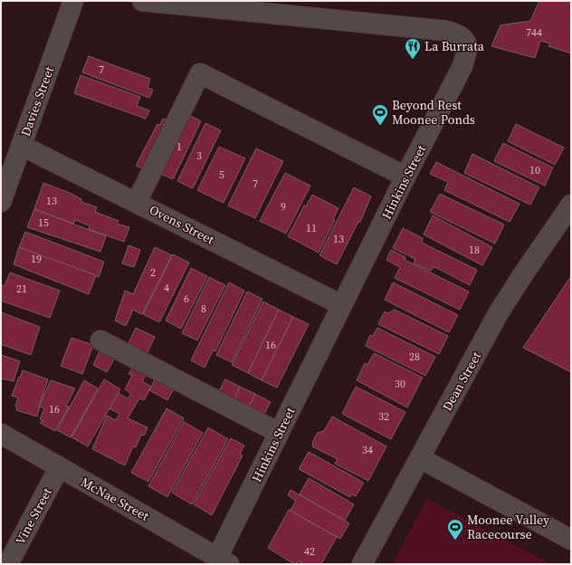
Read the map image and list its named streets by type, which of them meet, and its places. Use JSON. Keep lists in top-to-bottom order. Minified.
{"streets":{"street":["Davies Street","Hinkins Street","Ovens Street","Dean Street","McNae Street","Vine Street"]},"crossings":[["Davies Street","Ovens Street"],["Hinkins Street","Ovens Street"],["Hinkins Street","McNae Street"],["McNae Street","Vine Street"]],"places":{"restaurant":["La Burrata"],"sports":["Beyond Rest Moonee Ponds","Moonee Valley Racecourse"]},"house_numbers":["744","7","1","3","10","5","7","13","9","15","11","13","18","19","2","4","21","6","8","16","28","30","16","32","34","42"]}
